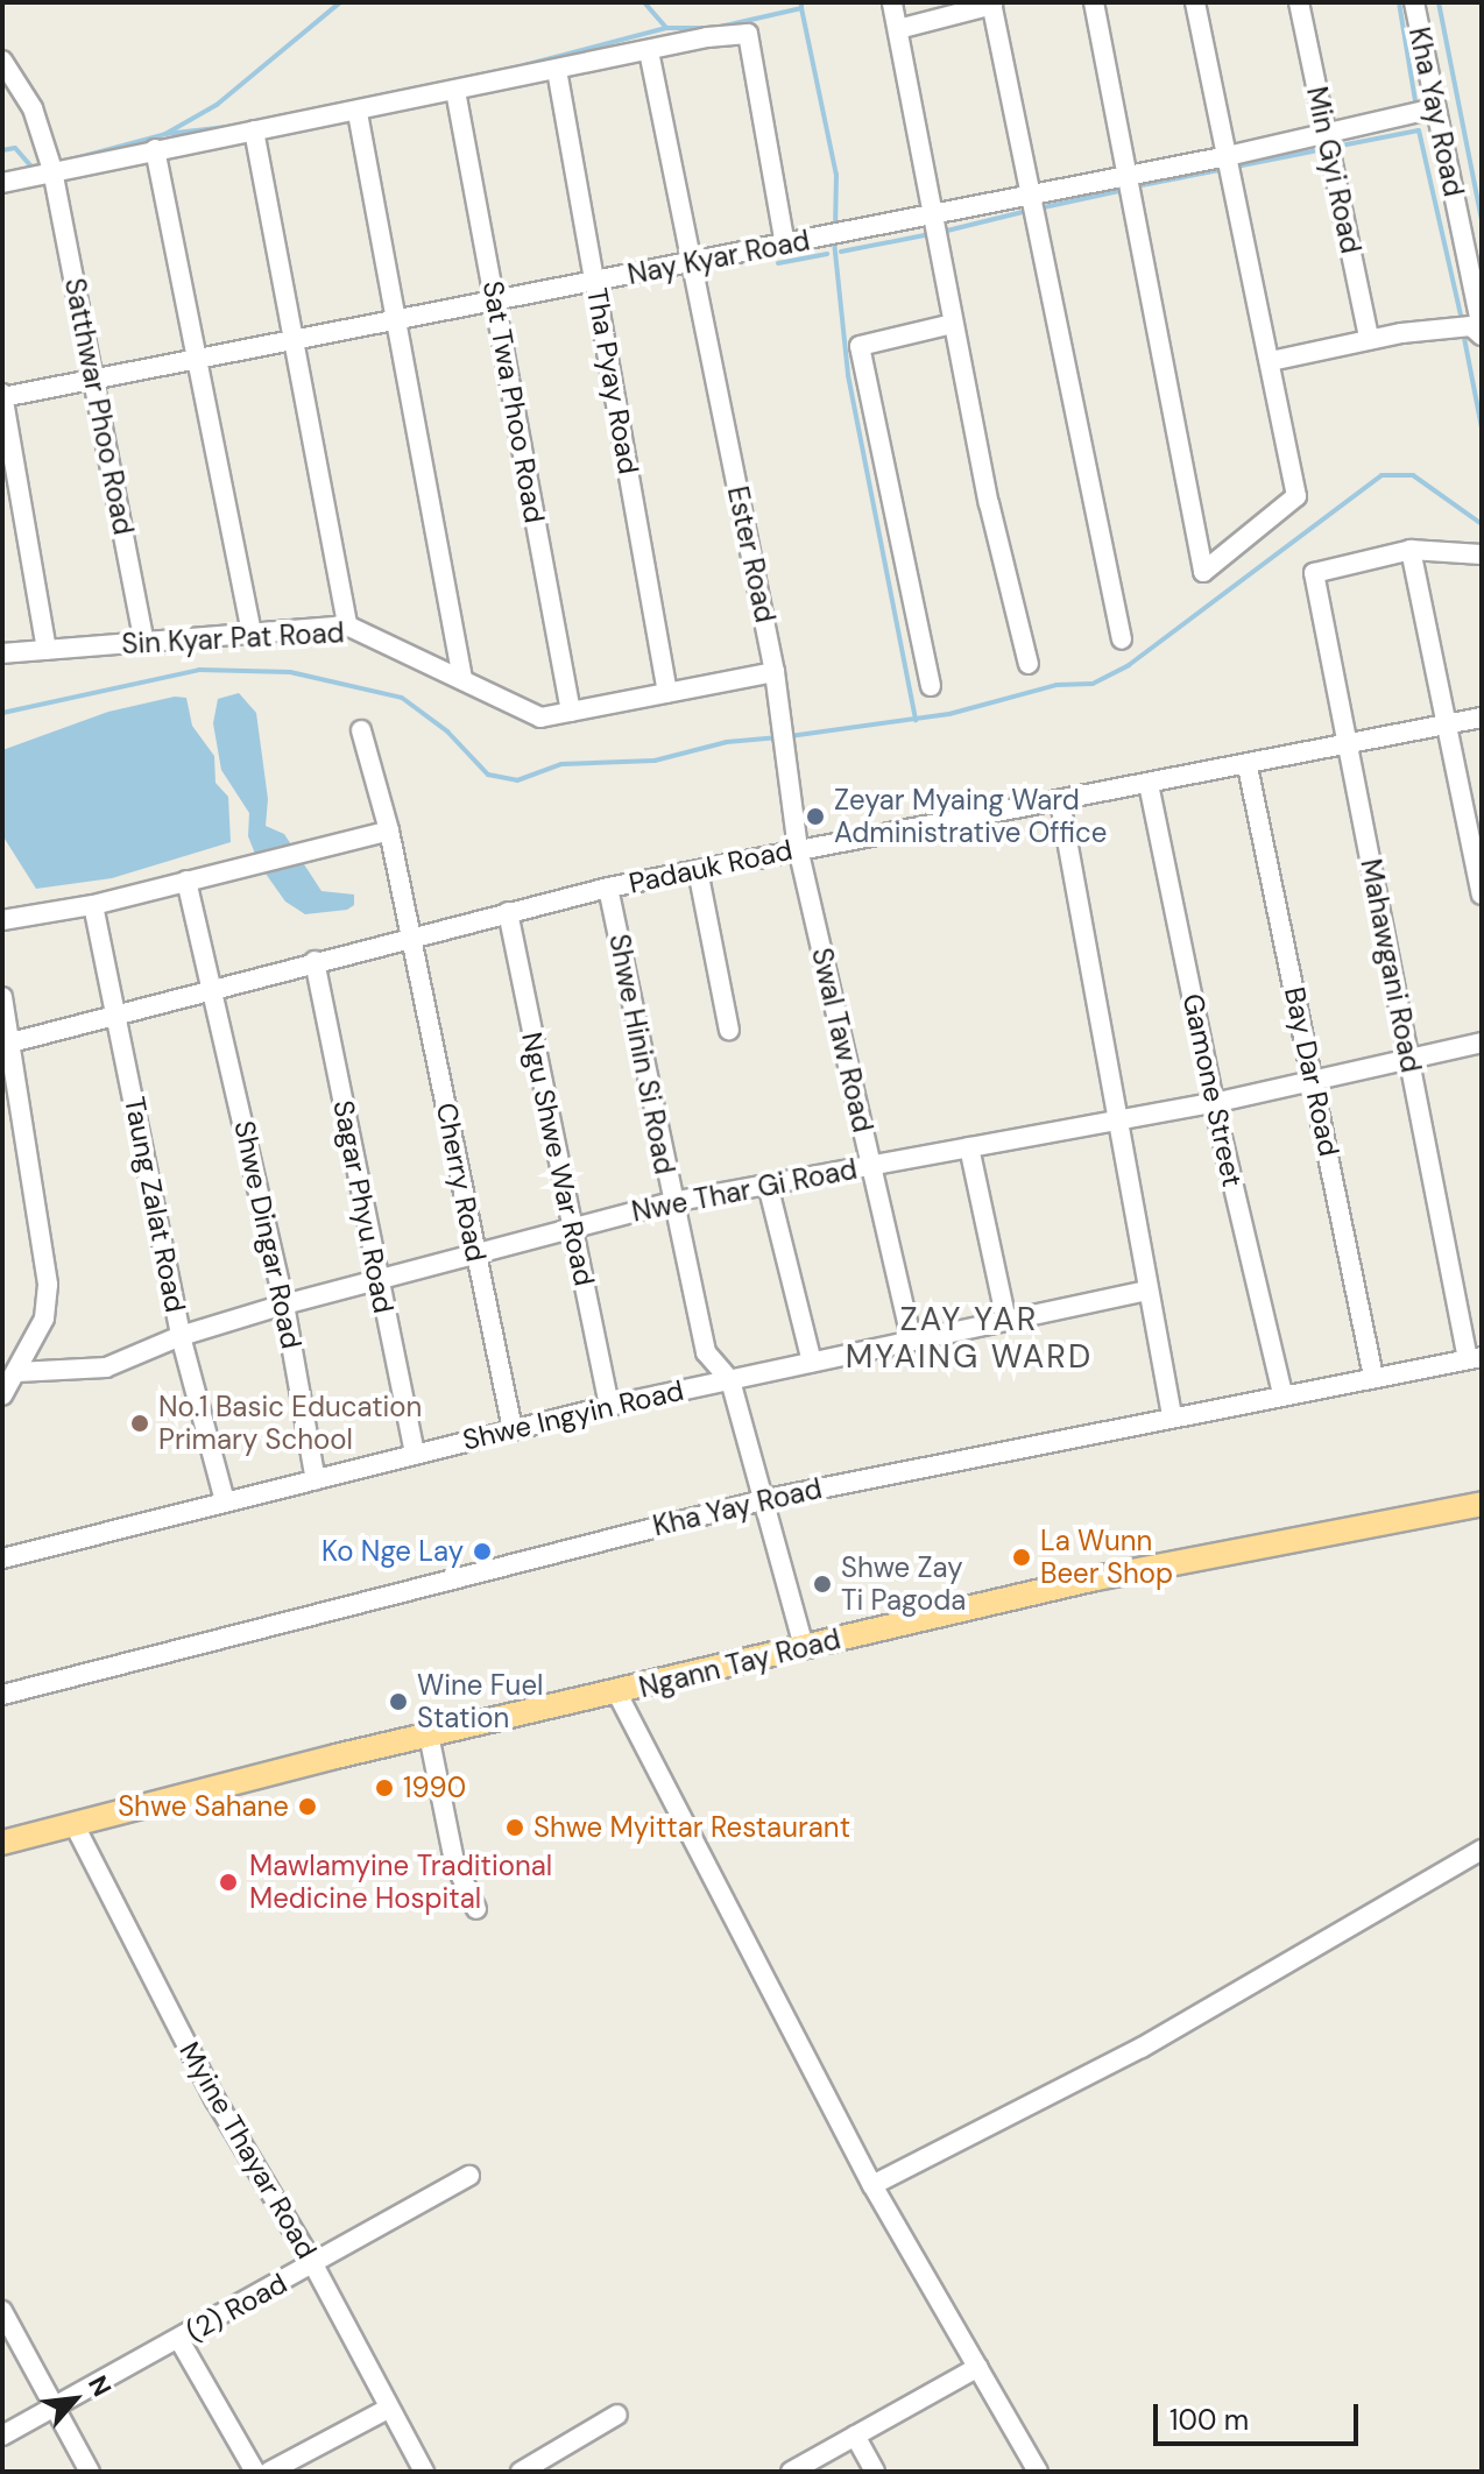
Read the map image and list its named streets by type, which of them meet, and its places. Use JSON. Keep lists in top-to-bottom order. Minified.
{"streets":{"main road":["Ngann Tay Road"],"street":["Kha Yay Road","Min Gyi Road","Nay Kyar Road","Tha Pyay Road","Sat Twa Phoo Road","Satthwar Phoo Road","Ester Road","Sin Kyar Pat Road","Padauk Road","Mahawgani Road","Swal Taw Road","Shwe Hinin Si Road","Bay Dar Road","Gamone Street","Ngu Shwe War Road","Cherry Road","Nwe Thar Gi Road","Taung Zalat Road","Sagar Phyu Road","Shwe Dingar Road","Shwe Ingyin Road","Myine Thayar Road","(2) Road"]},"crossings":[["Kha Yay Road","Nay Kyar Road"],["Kha Yay Road","Mahawgani Road"],["Kha Yay Road","Shwe Hinin Si Road"],["Kha Yay Road","Bay Dar Road"],["Kha Yay Road","Gamone Street"],["Min Gyi Road","Nay Kyar Road"],["Nay Kyar Road","Tha Pyay Road"],["Nay Kyar Road","Sat Twa Phoo Road"],["Nay Kyar Road","Satthwar Phoo Road"],["Nay Kyar Road","Ester Road"],["Tha Pyay Road","Sin Kyar Pat Road"],["Sat Twa Phoo Road","Sin Kyar Pat Road"],["Satthwar Phoo Road","Sin Kyar Pat Road"],["Ester Road","Sin Kyar Pat Road"],["Ester Road","Padauk Road"],["Ester Road","Swal Taw Road"],["Padauk Road","Mahawgani Road"],["Padauk Road","Swal Taw Road"],["Padauk Road","Shwe Hinin Si Road"],["Padauk Road","Bay Dar Road"],["Padauk Road","Gamone Street"],["Padauk Road","Ngu Shwe War Road"],["Padauk Road","Cherry Road"],["Padauk Road","Taung Zalat Road"],["Padauk Road","Sagar Phyu Road"],["Padauk Road","Shwe Dingar Road"],["Mahawgani Road","Nwe Thar Gi Road"],["Swal Taw Road","Nwe Thar Gi Road"],["Swal Taw Road","Shwe Ingyin Road"],["Shwe Hinin Si Road","Nwe Thar Gi Road"],["Shwe Hinin Si Road","Shwe Ingyin Road"],["Shwe Hinin Si Road","Ngann Tay Road"],["Bay Dar Road","Nwe Thar Gi Road"],["Gamone Street","Nwe Thar Gi Road"],["Ngu Shwe War Road","Nwe Thar Gi Road"],["Ngu Shwe War Road","Shwe Ingyin Road"],["Cherry Road","Nwe Thar Gi Road"],["Cherry Road","Shwe Ingyin Road"],["Nwe Thar Gi Road","Taung Zalat Road"],["Nwe Thar Gi Road","Sagar Phyu Road"],["Nwe Thar Gi Road","Shwe Dingar Road"],["Taung Zalat Road","Shwe Ingyin Road"],["Sagar Phyu Road","Shwe Ingyin Road"],["Shwe Dingar Road","Shwe Ingyin Road"],["Ngann Tay Road","Myine Thayar Road"],["Myine Thayar Road","(2) Road"]],"districts":["ZAY YAR MYAING WARD"],"places":["Zeyar Myaing Ward Administrative Office","No.1 Basic Education Primary School","Ko Nge Lay","La Wunn Beer Shop","Shwe Zay Ti Pagoda","Wine Fuel Station","1990","Shwe Sahane","Shwe Myittar Restaurant","Mawlamyine Traditional Medicine Hospital"],"scale_bar":"100 m","north":"top right"}
